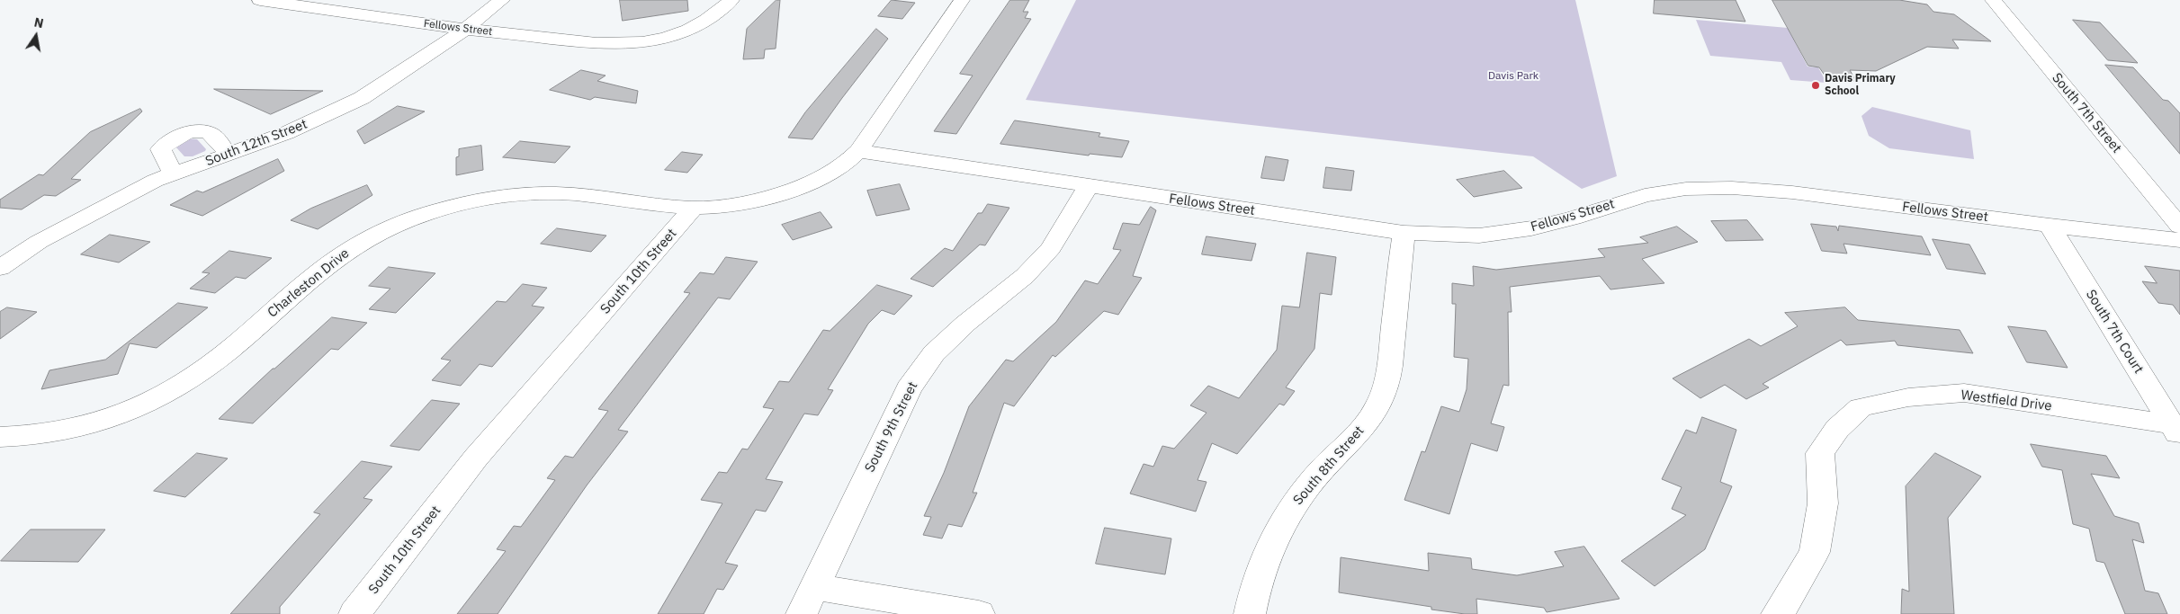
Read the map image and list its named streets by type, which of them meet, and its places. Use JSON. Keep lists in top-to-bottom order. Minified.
{"streets":{"street":["Fellows Street","South 7th Street","South 12th Street","South 10th Street","Charleston Drive","South 7th Court","Westfield Drive","South 9th Street","South 8th Street"]},"crossings":[["Fellows Street","South 12th Street"],["Fellows Street","South 7th Court"],["Fellows Street","South 9th Street"],["Fellows Street","South 8th Street"],["South 10th Street","Charleston Drive"],["South 7th Court","Westfield Drive"]],"parks":["Davis Park"],"places":["Davis Primary School"],"north":"top"}
